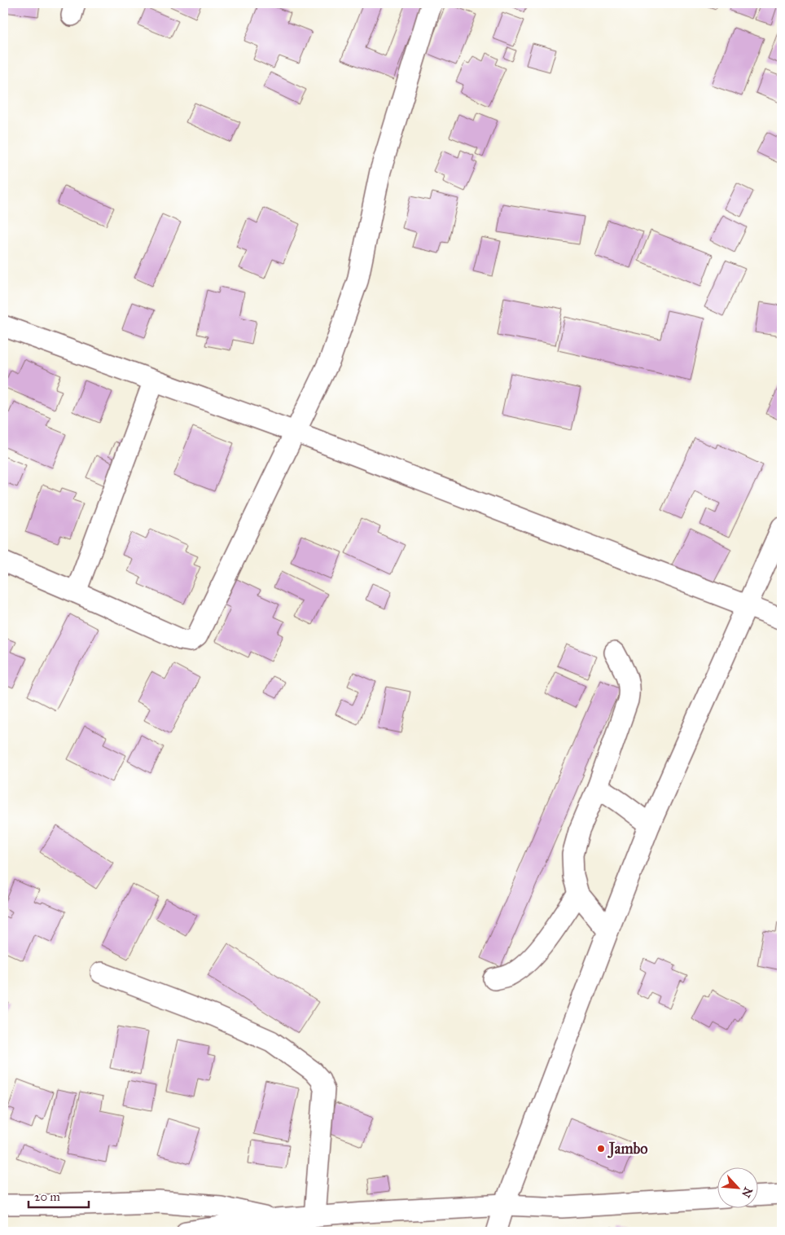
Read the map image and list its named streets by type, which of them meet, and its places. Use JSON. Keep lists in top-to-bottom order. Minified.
{"places":["Jambo"],"scale_bar":"20 m","north":"bottom right"}
